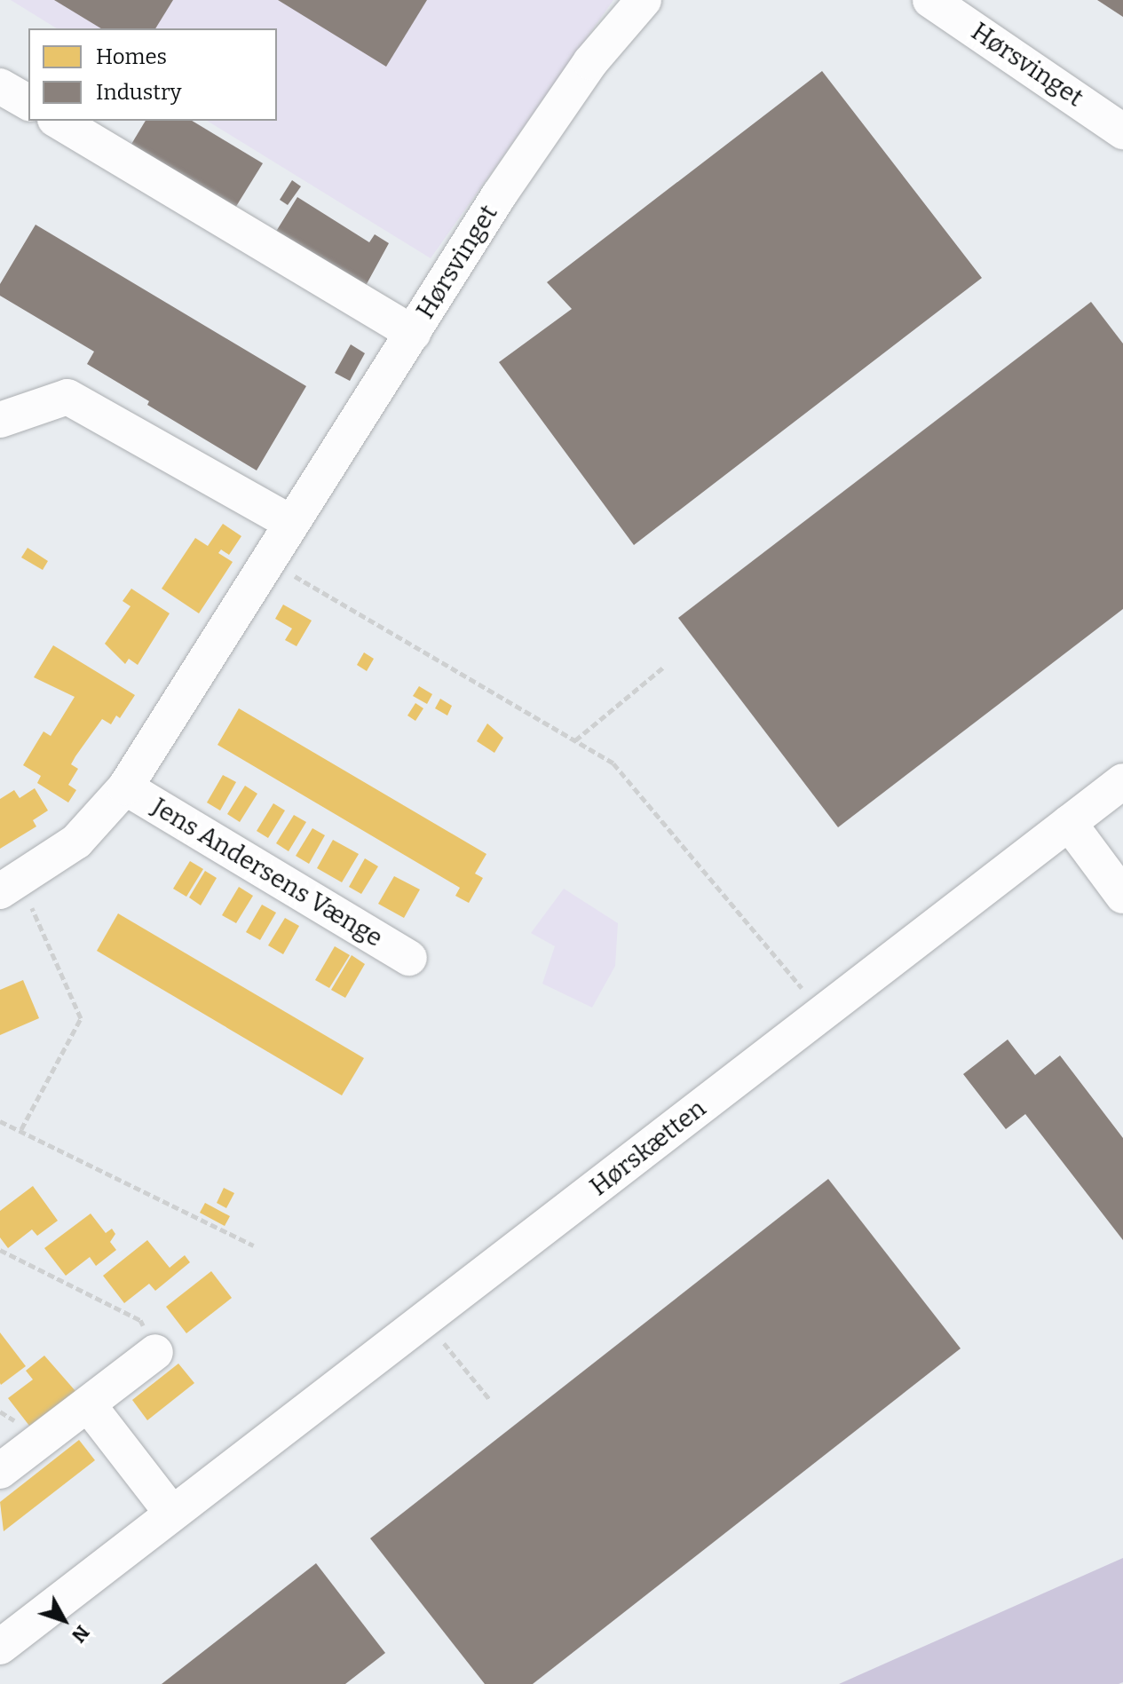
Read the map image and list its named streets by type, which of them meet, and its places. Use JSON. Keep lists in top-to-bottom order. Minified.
{"streets":{"street":["Hørsvinget","Jens Andersens Vænge","Hørskætten"]},"crossings":[["Hørsvinget","Jens Andersens Vænge"]],"legend":["Homes","Industry"],"north":"bottom right"}
